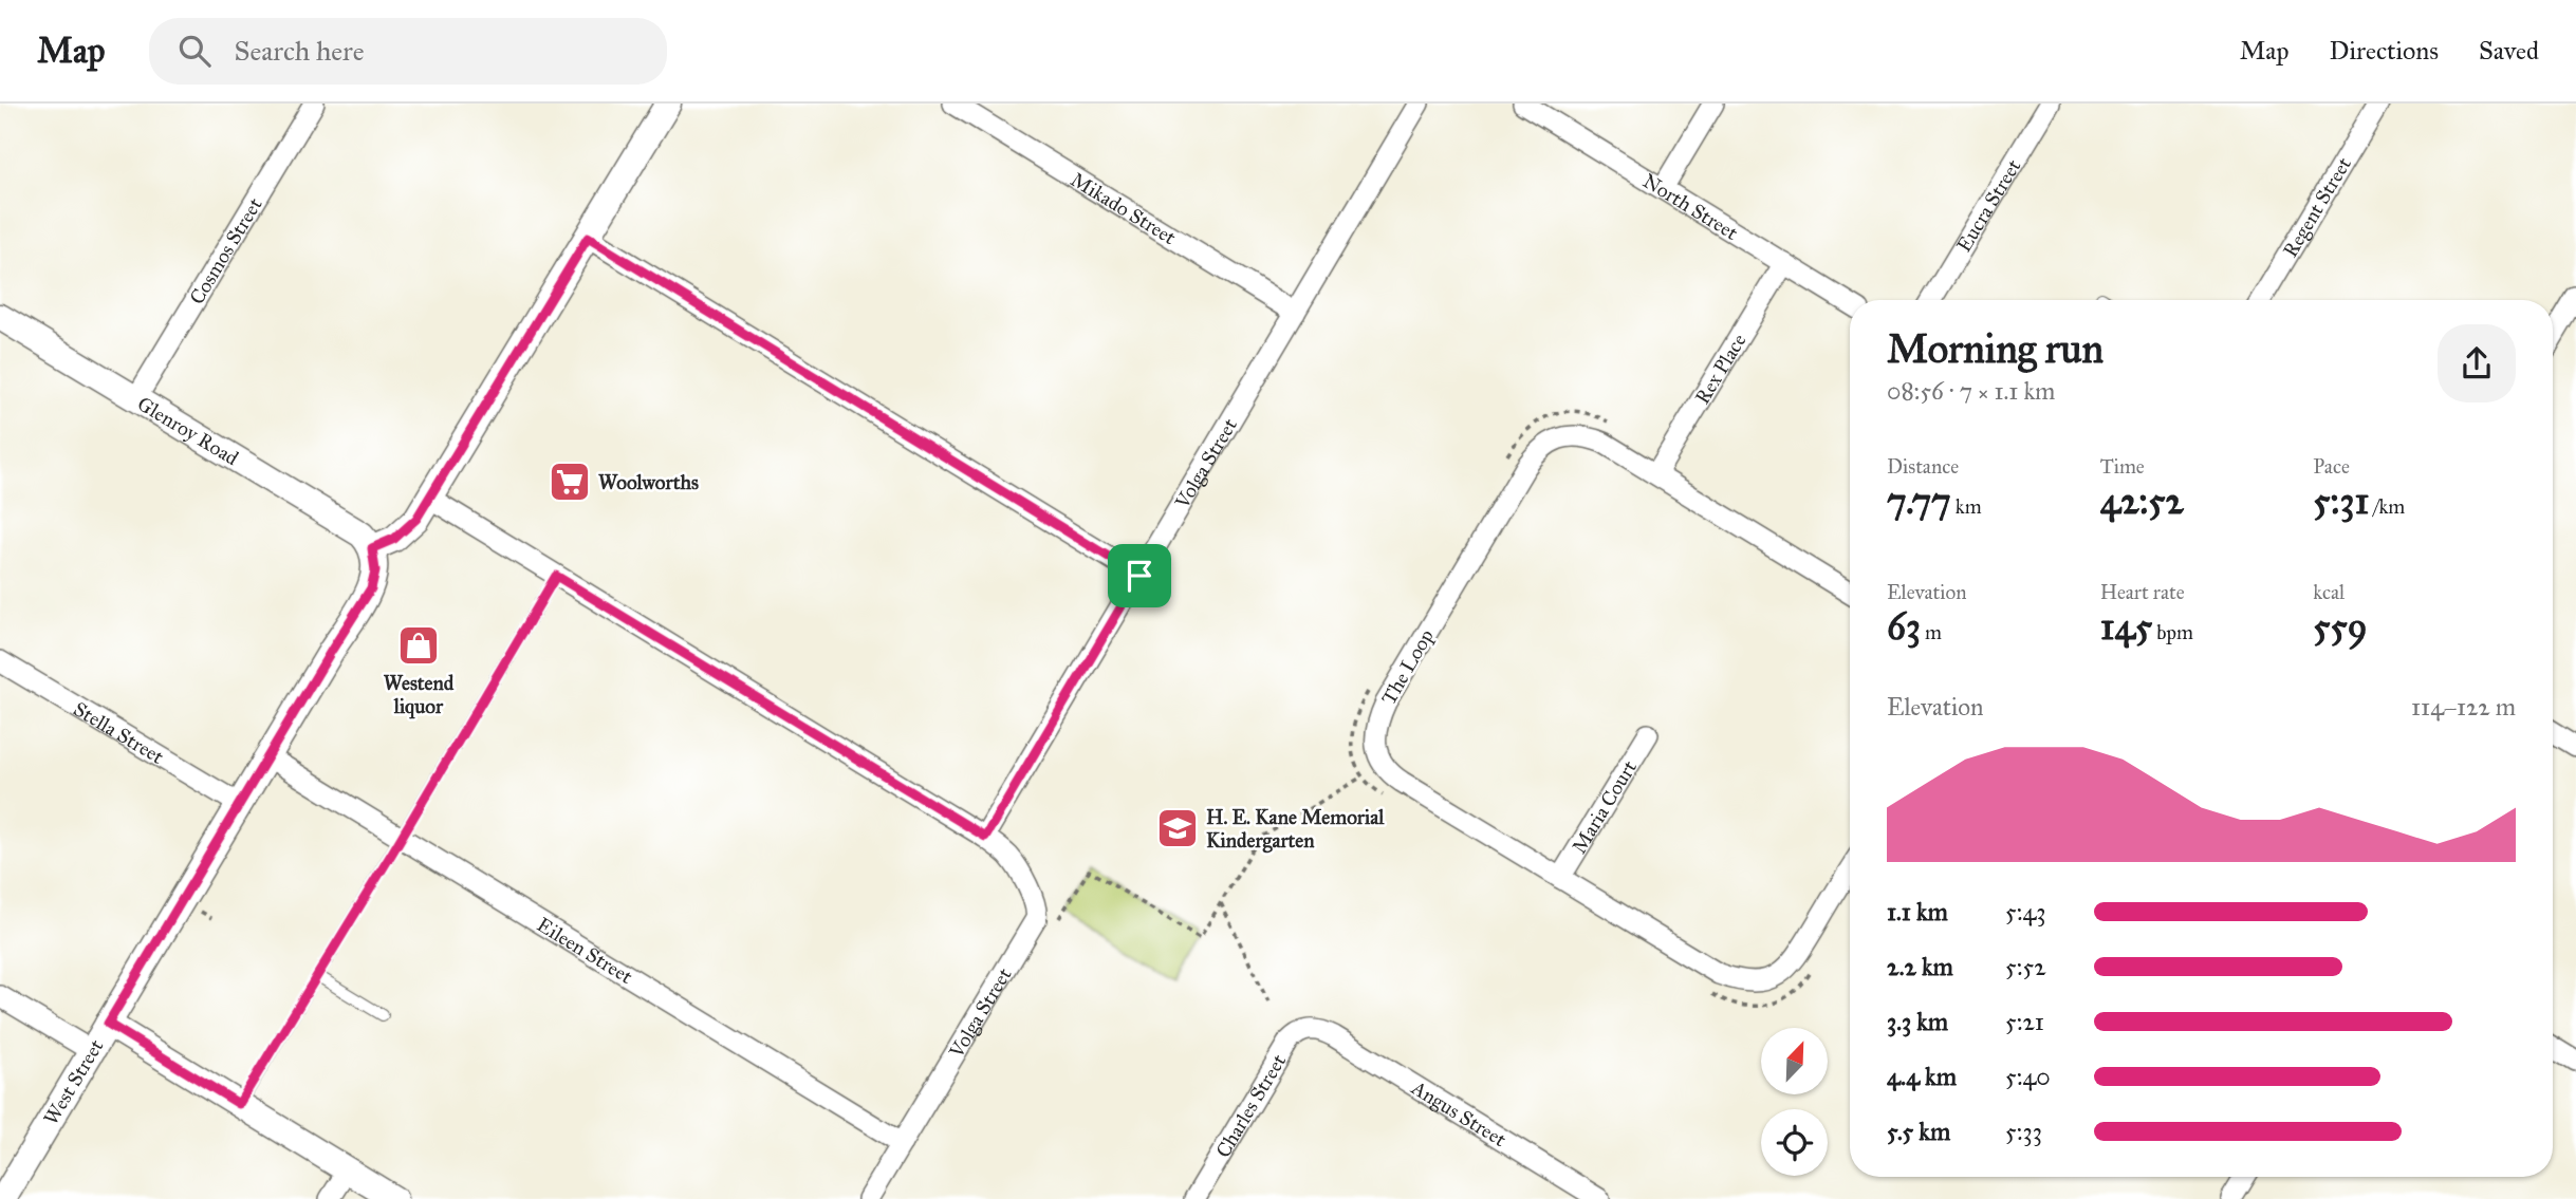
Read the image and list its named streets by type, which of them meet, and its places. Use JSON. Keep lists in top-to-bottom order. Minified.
{"streets":{"street":["North Street","Eucra Street","Regent Street","Mikado Street","Cosmos Street","Rex Place","Glenroy Road","Volga Street","The Loop","Stella Street","Maria Court","Eileen Street","West Street","Charles Street","Angus Street"]},"crossings":[["North Street","Rex Place"],["Mikado Street","Volga Street"],["Cosmos Street","Glenroy Road"],["Rex Place","The Loop"],["Glenroy Road","West Street"],["Volga Street","Eileen Street"],["The Loop","Maria Court"],["Stella Street","West Street"],["Eileen Street","West Street"],["Charles Street","Angus Street"]],"places":{"supermarket":["Woolworths"],"shop":["Westend liquor"],"school or university":["H. E. Kane Memorial Kindergarten"]},"north":"top right","page":{"header":"Map","search":"Search here","nav":["Map","Directions","Saved"],"heading":["Morning run","08:56 · 7 × 1.1 km"],"stats":[["Distance","7.77 km"],["Time","42:52"],["Pace","5:31 /km"],["Elevation","63 m"],["Heart rate","145 bpm"],["kcal","559"]],"chart":["Elevation","114–122 m"],"list":[{"name":"1.1 km","note":"5:43"},{"name":"2.2 km","note":"5:52"},{"name":"3.3 km","note":"5:21"},{"name":"4.4 km","note":"5:40"},{"name":"5.5 km","note":"5:33"}]}}
